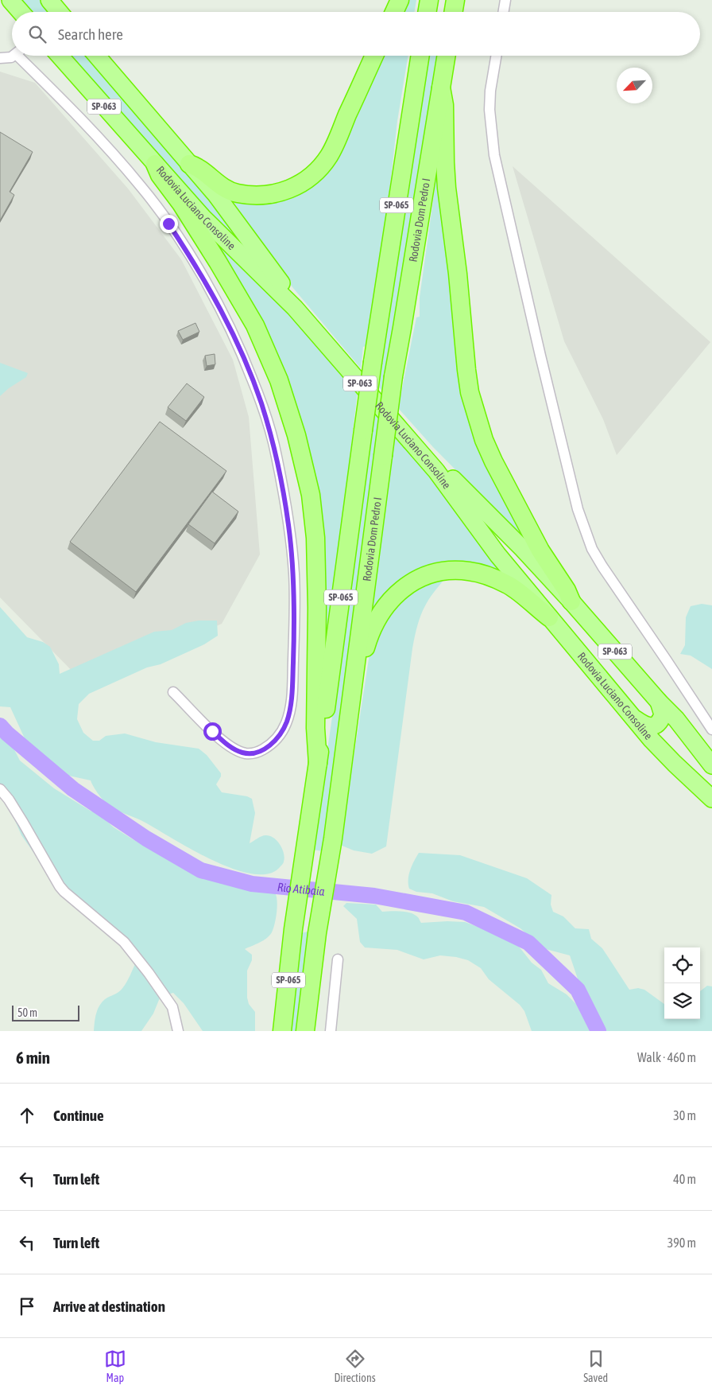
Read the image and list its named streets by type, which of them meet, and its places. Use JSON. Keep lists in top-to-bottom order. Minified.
{"streets":{"highway":["SP-063","SP-065","Rodovia Luciano Consoline","Rodovia Dom Pedro I"]},"water":["Rio Atibaia"],"scale_bar":"50 m","north":"bottom left","page":{"search":"Search here","scale":"50 m","heading":["6 min","Walk · 460 m"],"list":[["Continue","30 m"],["Turn left","40 m"],["Turn left","390 m"],"Arrive at destination"],"nav":["Map","Directions","Saved"]}}
